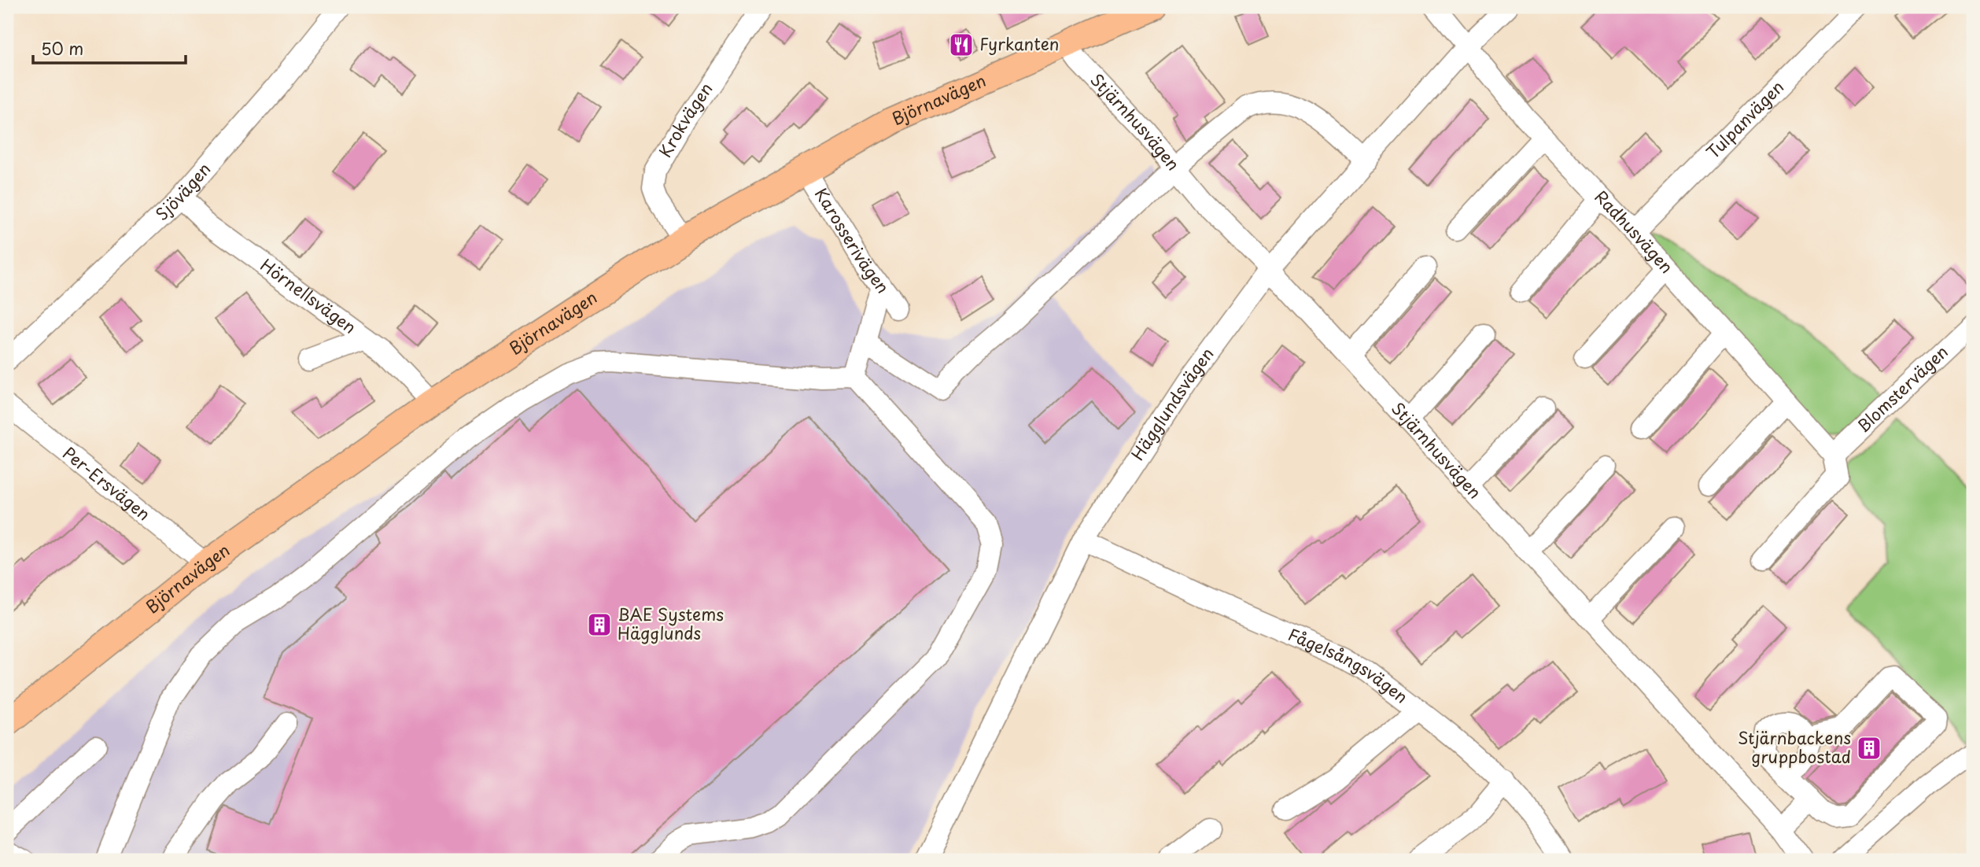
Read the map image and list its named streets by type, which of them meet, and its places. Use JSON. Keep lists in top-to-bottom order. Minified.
{"streets":{"main road":["Björnavägen"],"street":["Tulpanvägen","Krokvägen","Stjärnhusvägen","Sjövägen","Radhusvägen","Karosserivägen","Hörnellsvägen","Blomstervägen","Hägglundsvägen","Per-Ersvägen","Fågelsångsvägen"]},"crossings":[["Björnavägen","Krokvägen"],["Björnavägen","Stjärnhusvägen"],["Björnavägen","Karosserivägen"],["Björnavägen","Hörnellsvägen"],["Björnavägen","Per-Ersvägen"],["Tulpanvägen","Radhusvägen"],["Stjärnhusvägen","Hägglundsvägen"],["Sjövägen","Hörnellsvägen"],["Radhusvägen","Blomstervägen"],["Radhusvägen","Hägglundsvägen"],["Hägglundsvägen","Fågelsångsvägen"]],"places":{"restaurant":["Fyrkanten"],"building":["BAE Systems Hägglunds","Stjärnbackens gruppbostad"]},"scale_bar":"50 m"}
